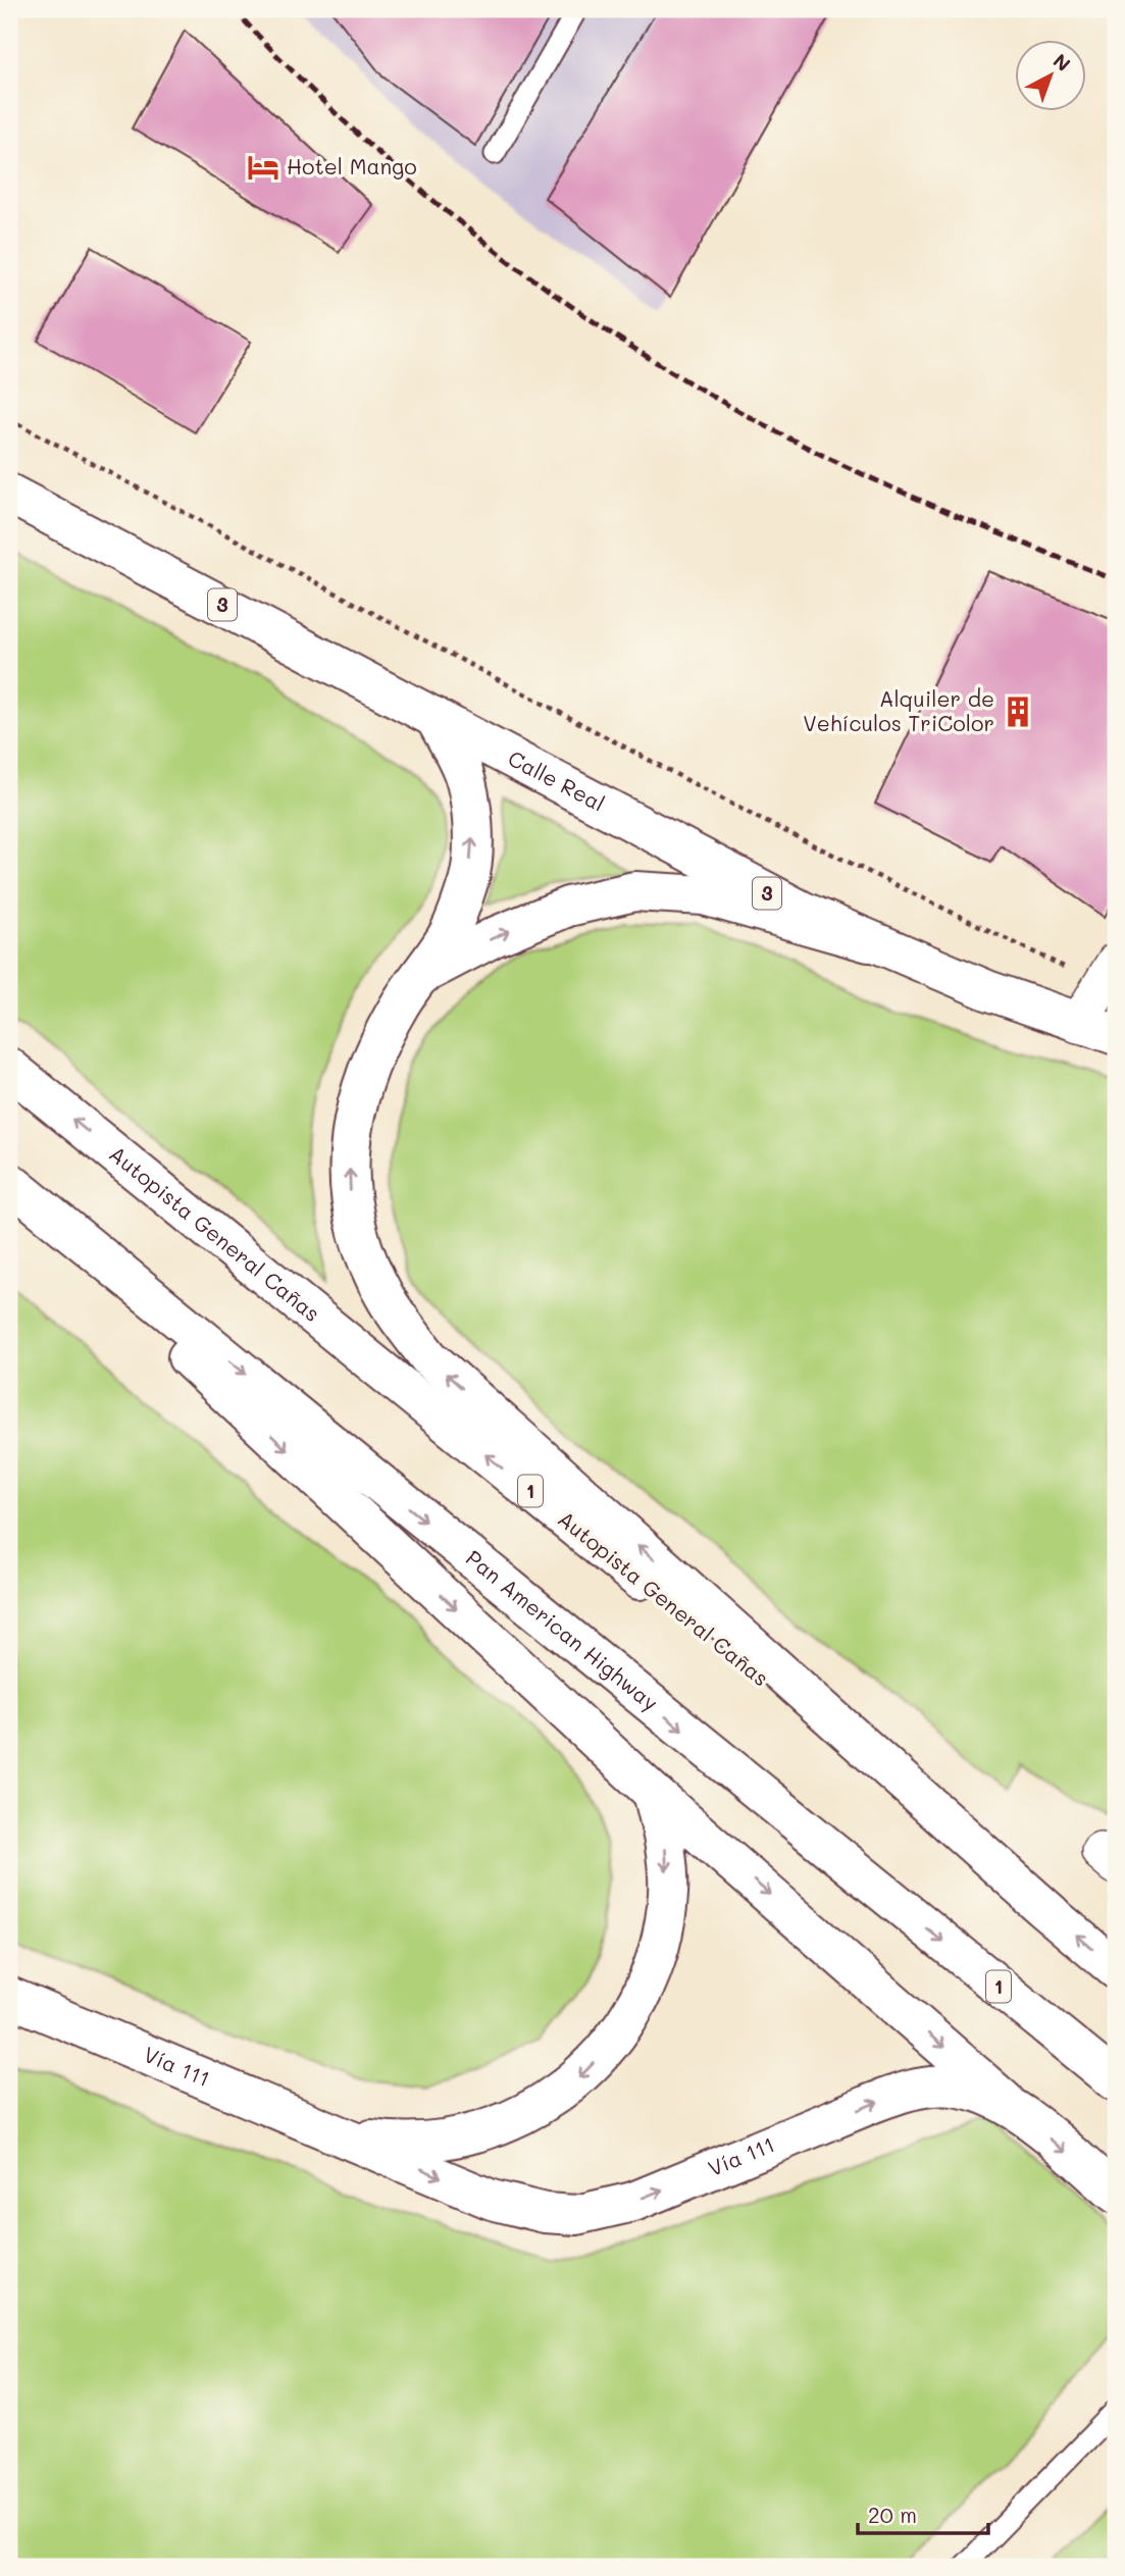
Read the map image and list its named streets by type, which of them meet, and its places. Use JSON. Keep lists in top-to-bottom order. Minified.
{"streets":{"main road":["3","Calle Real","Autopista General Cañas","1","Pan American Highway","Vía 111"]},"places":{"hotel":["Hotel Mango"],"building":["Alquiler de Vehículos TriColor"]},"scale_bar":"20 m","north":"top right"}
